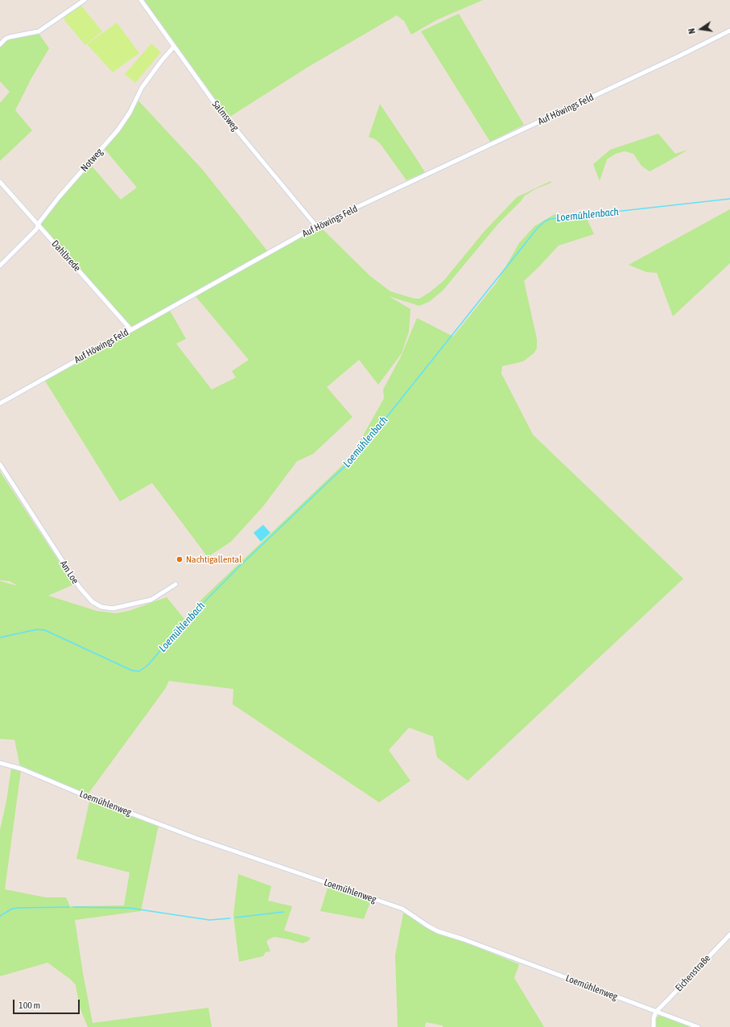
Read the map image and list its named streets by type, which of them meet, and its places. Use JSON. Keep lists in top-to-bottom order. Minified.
{"streets":{"street":["Auf Höwings Feld","Salmsweg","Notweg","Dahlbrede","Am Loe","Loemühlenweg","Eichenstraße"]},"crossings":[["Auf Höwings Feld","Salmsweg"],["Auf Höwings Feld","Dahlbrede"],["Salmsweg","Notweg"],["Notweg","Dahlbrede"],["Loemühlenweg","Eichenstraße"]],"water":["Loemühlenbach"],"places":["Nachtigallental"],"scale_bar":"100 m","north":"left"}
